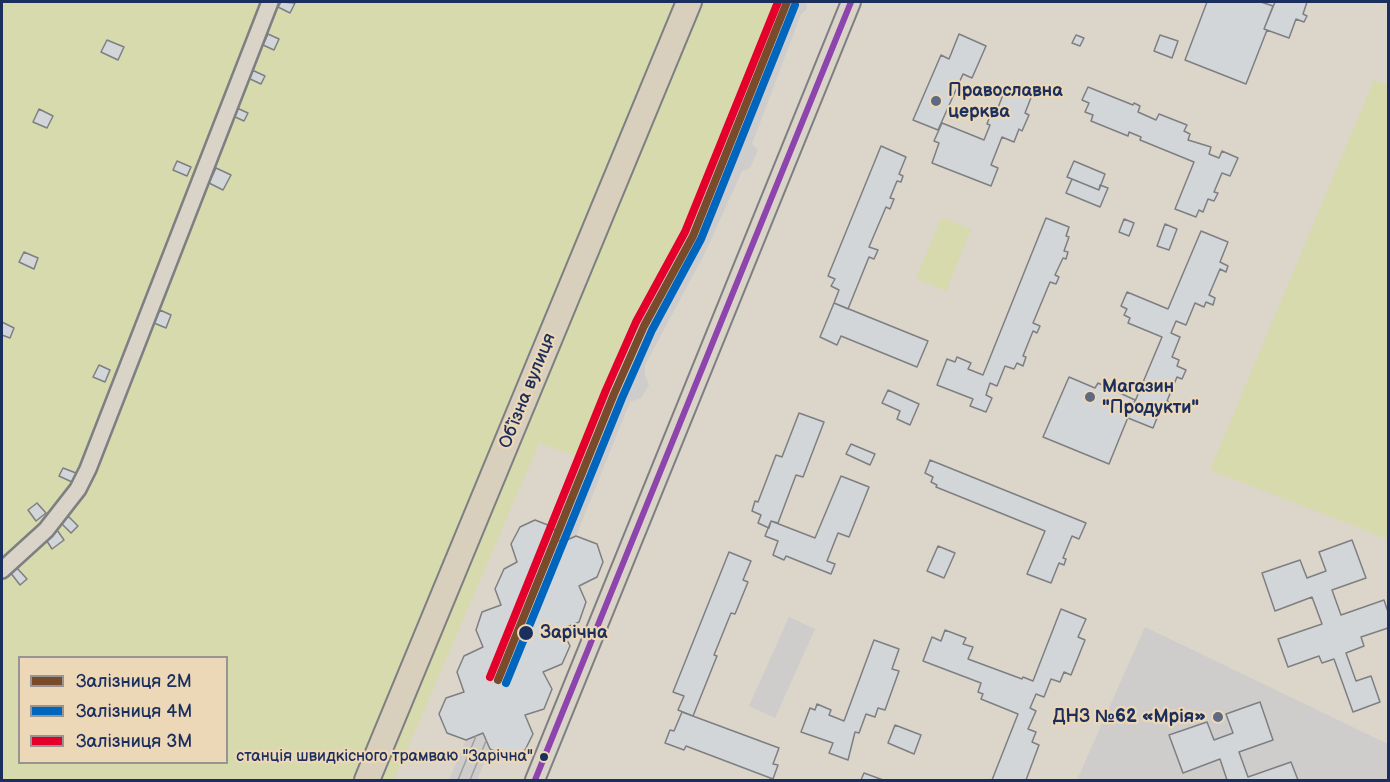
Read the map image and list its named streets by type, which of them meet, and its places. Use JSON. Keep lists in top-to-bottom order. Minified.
{"streets":{"main road":["Обʼїзна вулиця"]},"places":["Православна церква","Магазин \"Продукти\"","Зарічна","ДНЗ №62 «Мрія»","станція швидкісного трамваю \"Зарічна\""],"lines":["rail line 2М","rail line 3М","rail line 4М"],"legend":["Залізниця 2М","Залізниця 4М","Залізниця 3М"]}
